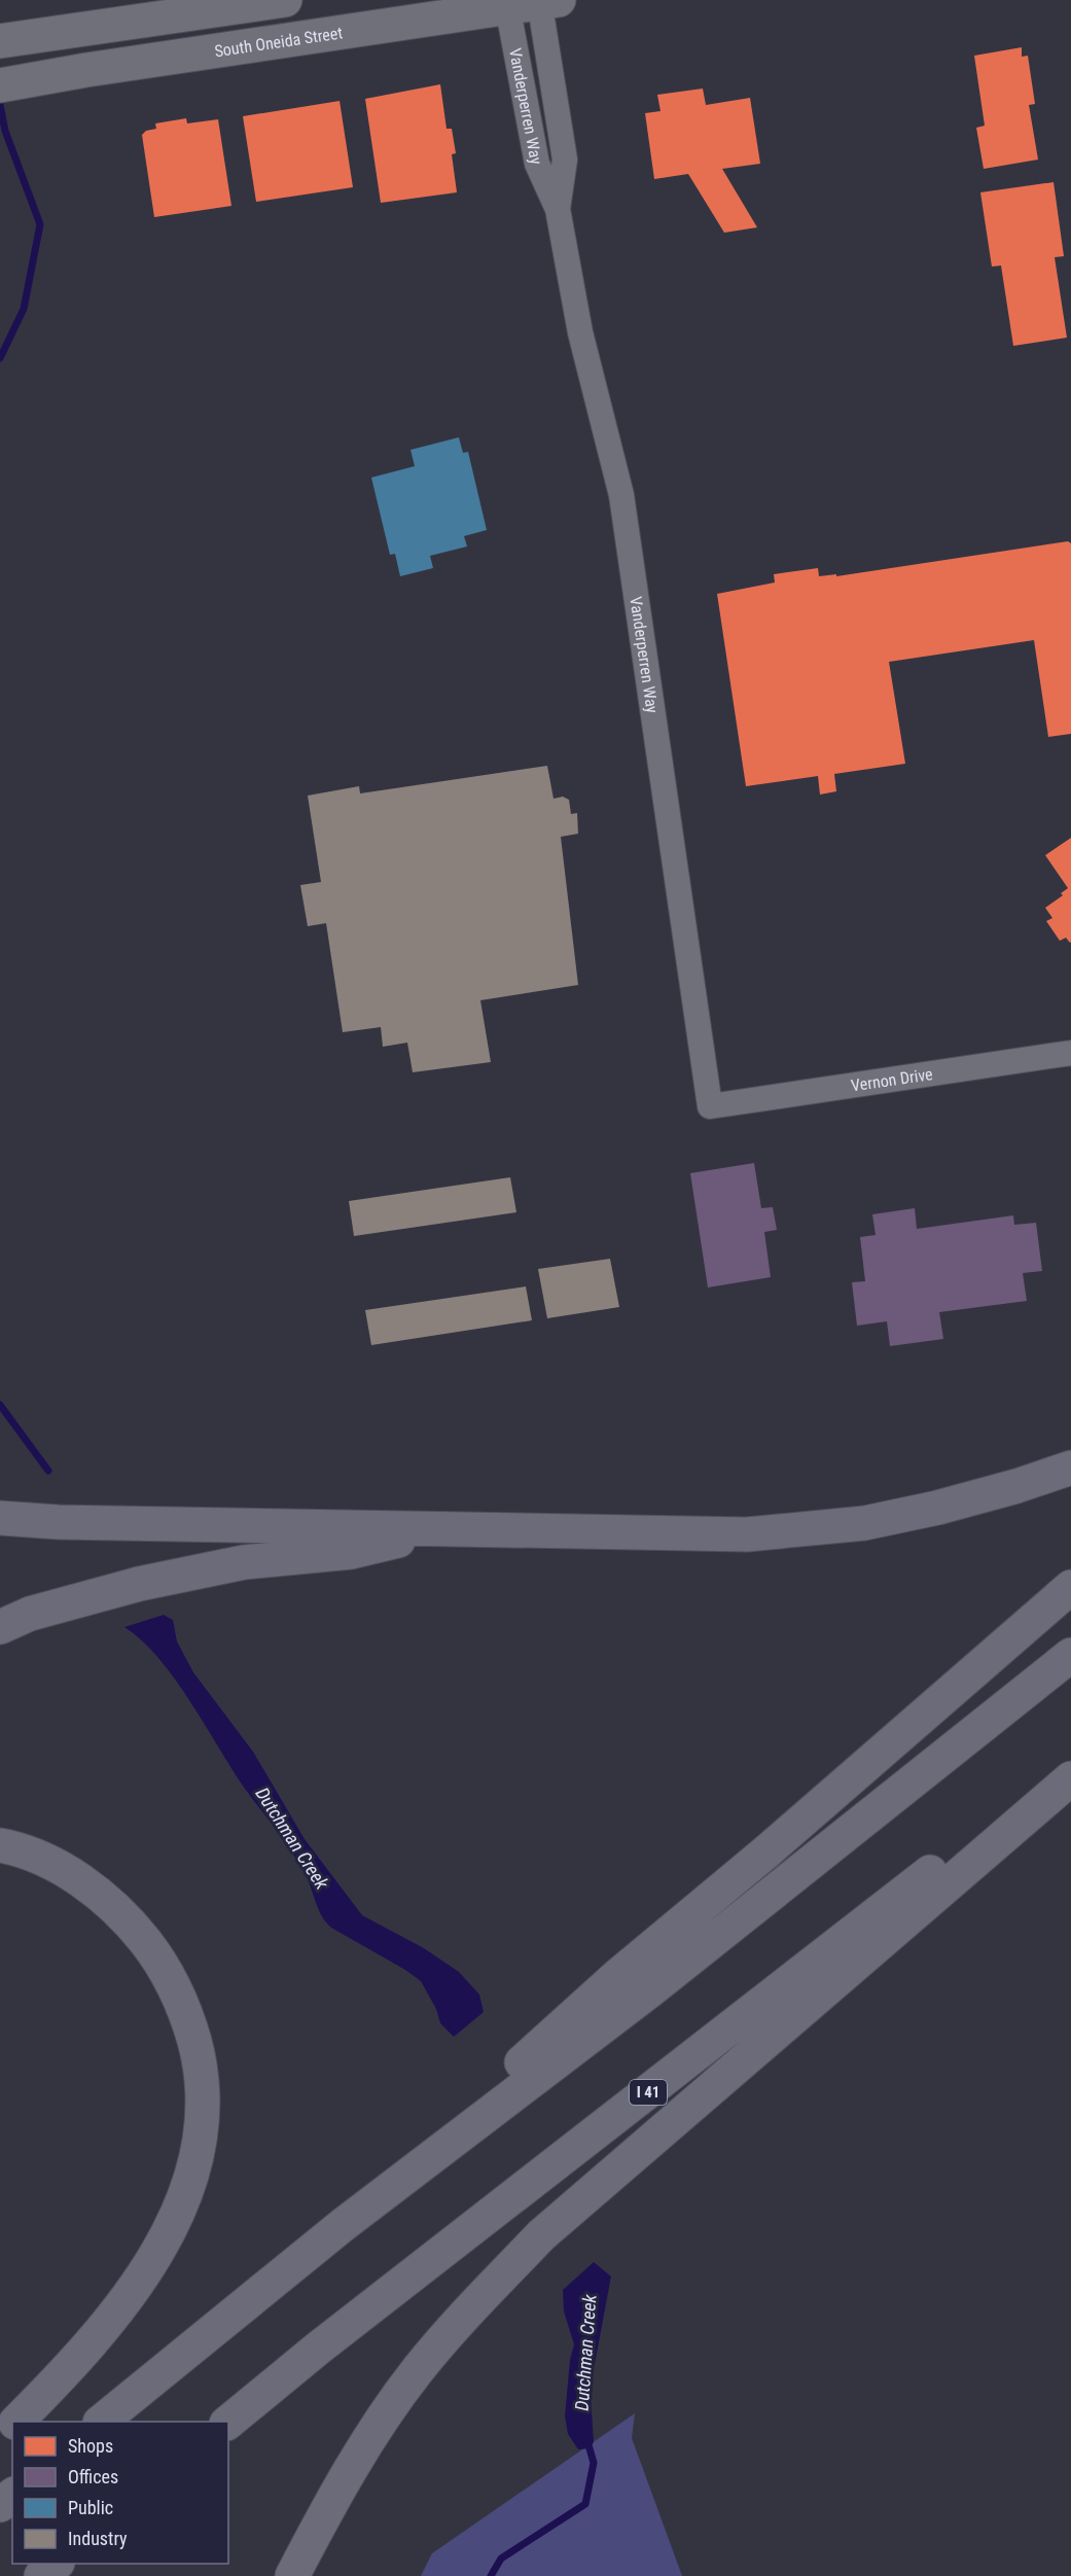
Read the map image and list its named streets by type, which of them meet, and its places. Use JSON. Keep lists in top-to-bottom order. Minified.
{"streets":{"highway":["I 41"],"street":["South Oneida Street","Vanderperren Way","Vernon Drive"]},"crossings":[["South Oneida Street","Vanderperren Way"],["Vanderperren Way","Vernon Drive"]],"water":["Dutchman Creek"],"legend":["Shops","Offices","Public","Industry"]}
